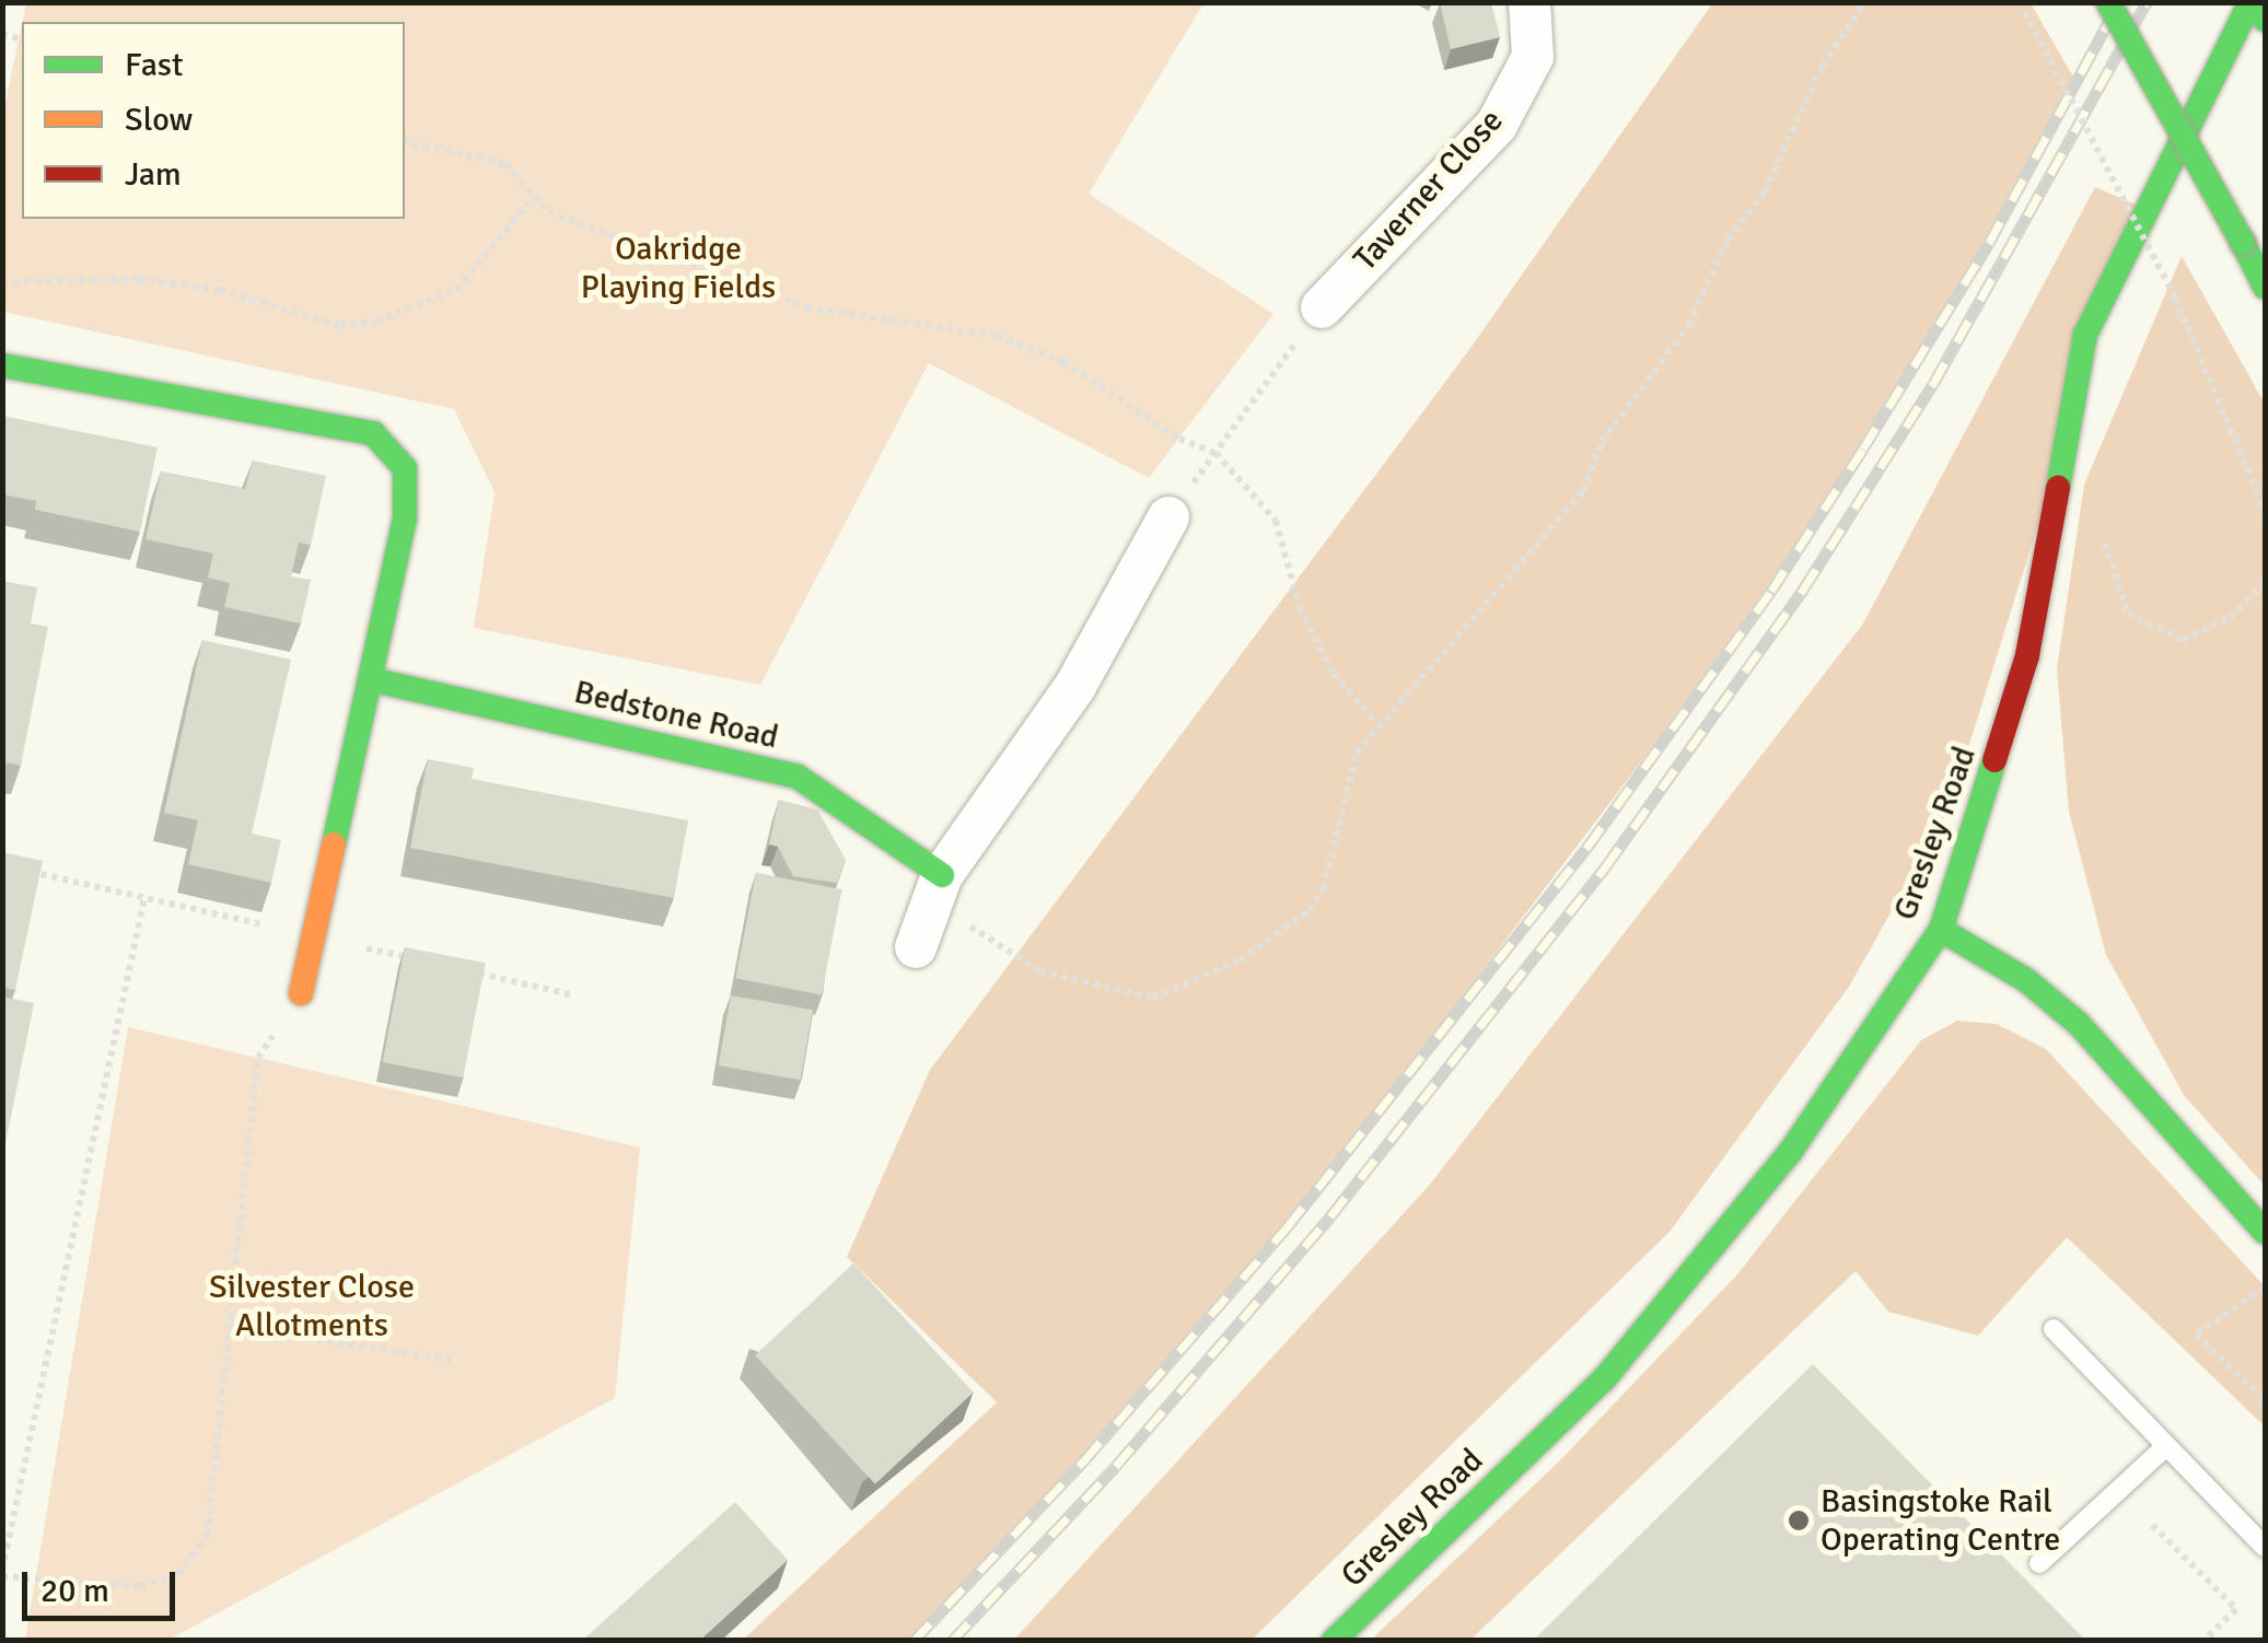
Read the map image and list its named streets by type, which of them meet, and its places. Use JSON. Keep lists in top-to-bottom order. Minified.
{"streets":{"main road":["Bedstone Road","Gresley Road"],"street":["Taverner Close"]},"parks":["Oakridge Playing Fields","Silvester Close Allotments"],"places":["Basingstoke Rail Operating Centre"],"legend":["Fast","Slow","Jam"],"scale_bar":"20 m"}
